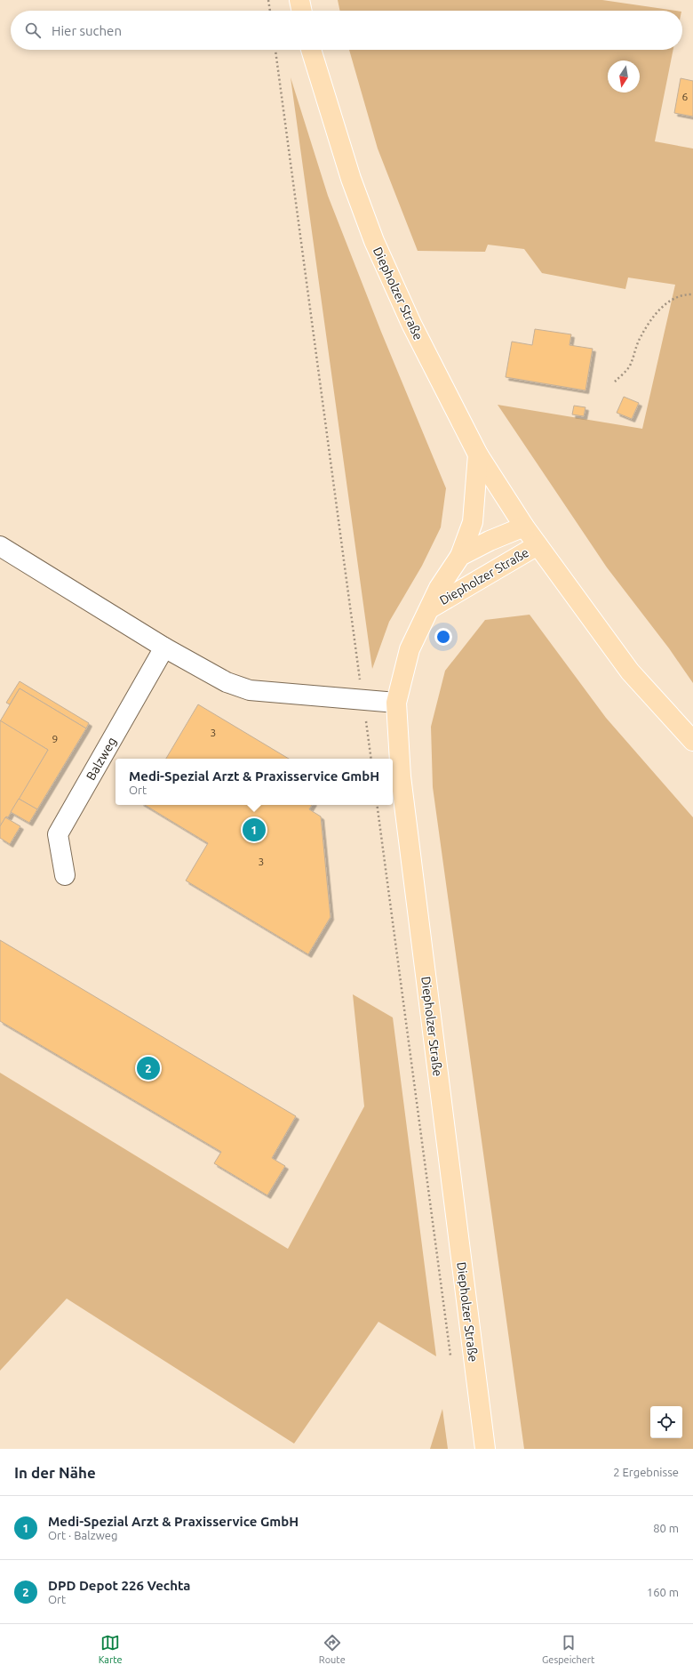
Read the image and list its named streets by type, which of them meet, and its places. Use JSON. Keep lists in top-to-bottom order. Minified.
{"streets":{"main road":["Diepholzer Straße"],"street":["Balzweg"]},"house_numbers":["6","3","9","3"],"north":"bottom","page":{"search":"Hier suchen","popup":["Medi-Spezial Arzt & Praxisservice GmbH","Ort"],"pins":["1","2"],"heading":["In der Nähe","2 Ergebnisse"],"list":[{"mark":"1","name":"Medi-Spezial Arzt & Praxisservice GmbH","note":"Ort · Balzweg","value":"80 m"},{"mark":"2","name":"DPD Depot 226 Vechta","note":"Ort","value":"160 m"}],"nav":["Karte","Route","Gespeichert"]}}
